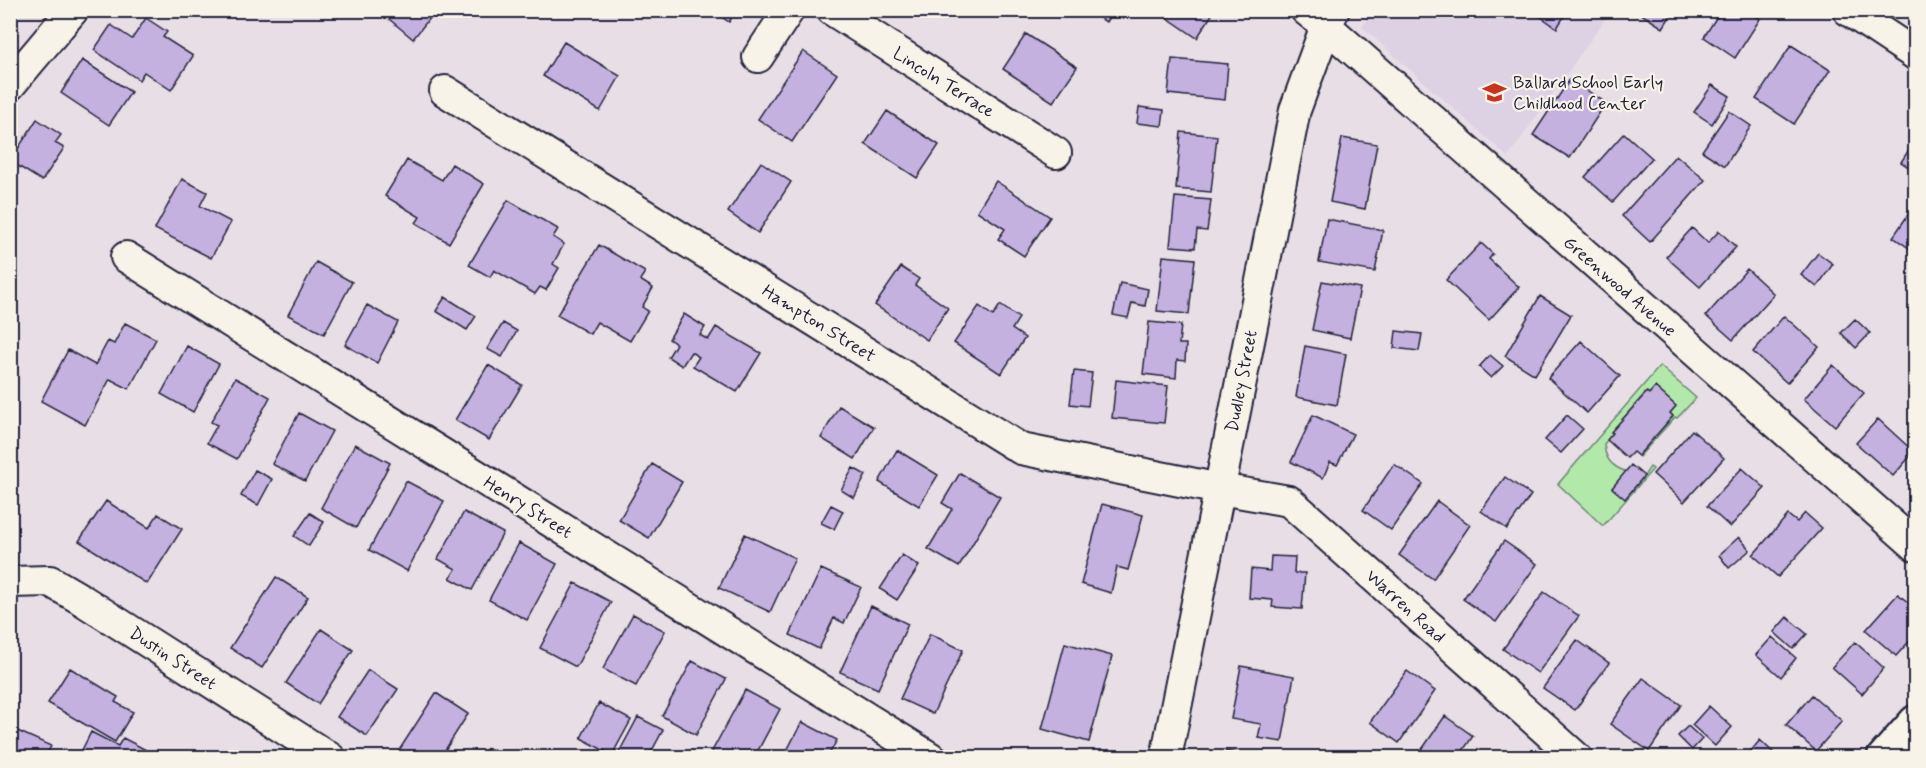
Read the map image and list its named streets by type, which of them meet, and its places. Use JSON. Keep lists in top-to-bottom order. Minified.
{"streets":{"street":["Lincoln Terrace","Greenwood Avenue","Hampton Street","Dudley Street","Henry Street","Warren Road","Dustin Street"]},"crossings":[["Greenwood Avenue","Dudley Street"],["Hampton Street","Dudley Street"],["Hampton Street","Warren Road"],["Dudley Street","Warren Road"]],"places":{"school or university":["Ballard School Early Childhood Center"]}}
